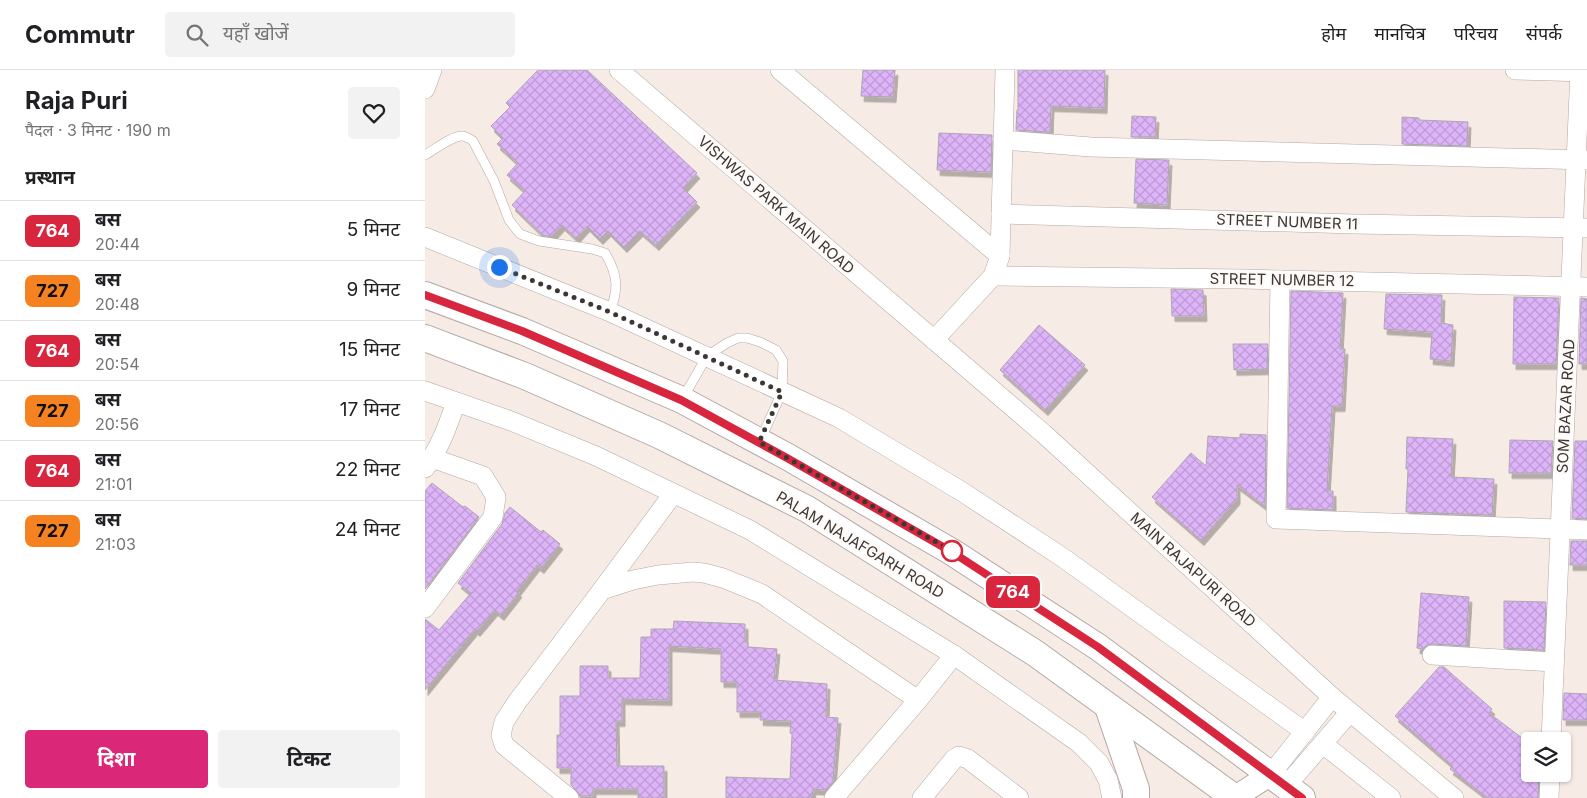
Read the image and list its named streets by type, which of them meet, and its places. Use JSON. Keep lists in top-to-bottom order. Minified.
{"streets":{"main road":["PALAM NAJAFGARH ROAD"],"street":["VISHWAS PARK MAIN ROAD","STREET NUMBER 11","STREET NUMBER 12","SOM BAZAR ROAD","MAIN RAJAPURI ROAD"]},"crossings":[["VISHWAS PARK MAIN ROAD","MAIN RAJAPURI ROAD"],["STREET NUMBER 11","SOM BAZAR ROAD"],["STREET NUMBER 12","SOM BAZAR ROAD"]],"lines":["bus line 764"],"page":{"header":"Commutr","search":"यहाँ खोजें","nav":["होम","मानचित्र","परिचय","संपर्क"],"heading":[["Raja Puri","पैदल · 3 मिनट · 190 m"],"प्रस्थान"],"on_map":"764","list":[{"mark":"764","name":"बस","note":"20:44","value":"5 मिनट"},{"mark":"727","name":"बस","note":"20:48","value":"9 मिनट"},{"mark":"764","name":"बस","note":"20:54","value":"15 मिनट"},{"mark":"727","name":"बस","note":"20:56","value":"17 मिनट"},{"mark":"764","name":"बस","note":"21:01","value":"22 मिनट"},{"mark":"727","name":"बस","note":"21:03","value":"24 मिनट"}],"buttons":["दिशा","टिकट"]}}
